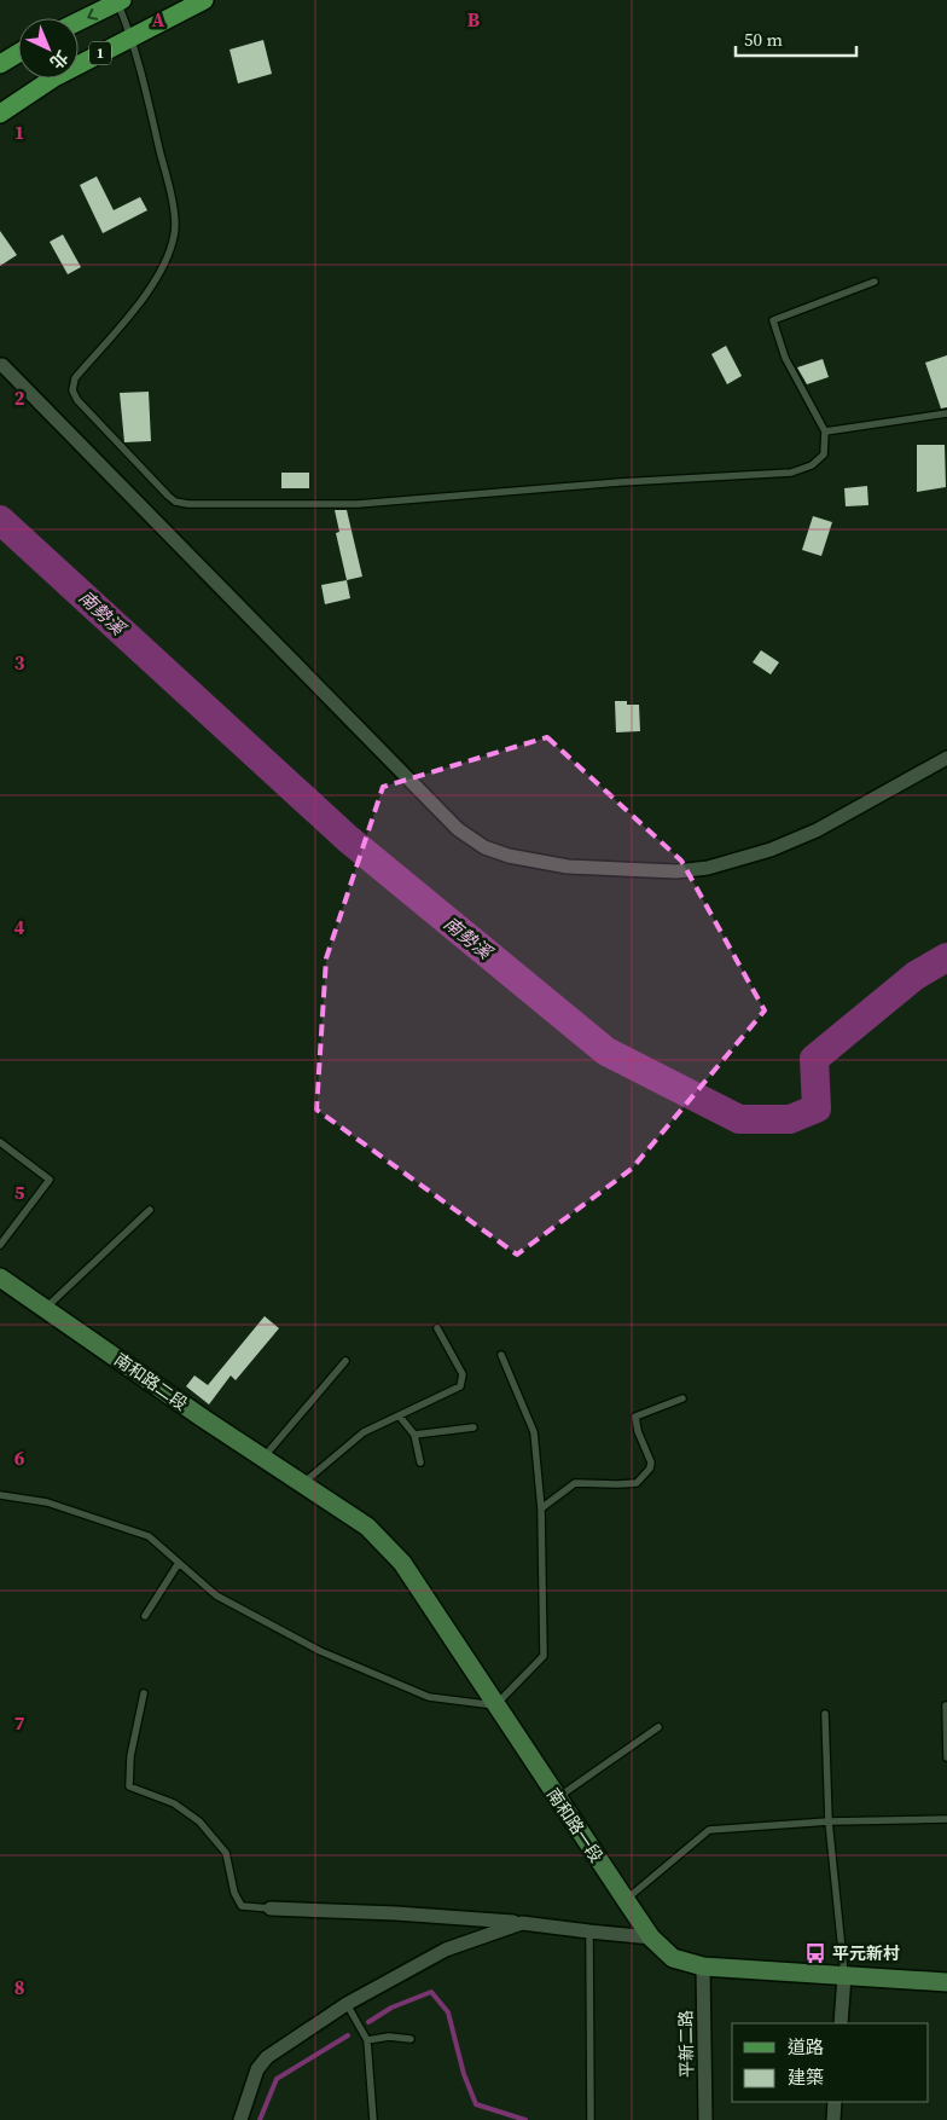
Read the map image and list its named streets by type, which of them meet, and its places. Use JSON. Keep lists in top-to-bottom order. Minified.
{"streets":{"main road":["1","南和路二段","南和路一段"],"street":["平新二路"]},"crossings":[["南和路二段","南和路一段"],["南和路一段","平新二路"]],"water":["南勢溪"],"places":{"bus stop":["平元新村"]},"legend":["道路","建築"],"scale_bar":"50 m","north":"bottom right","grid":{"columns":["A","B"],"rows":["1","2","3","4","5","6","7","8"]}}
